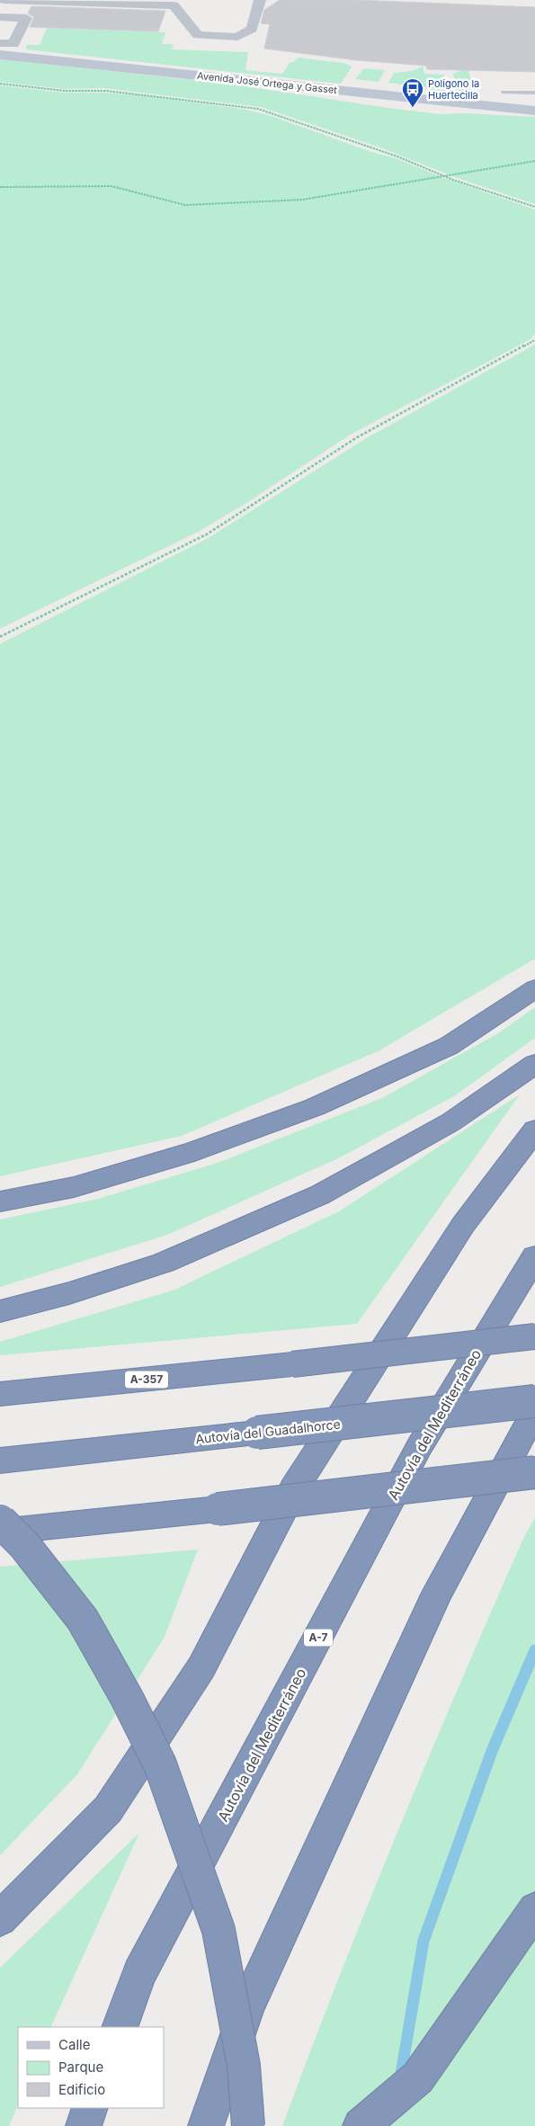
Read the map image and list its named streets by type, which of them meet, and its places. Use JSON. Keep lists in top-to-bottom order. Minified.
{"streets":{"highway":["A-357","Autovía del Mediterráneo","Autovía del Guadalhorce","A-7"],"main road":["Avenida José Ortega y Gasset"]},"places":{"bus stop":["Polígono la Huertecilla"]},"legend":["Calle","Parque","Edificio"]}
